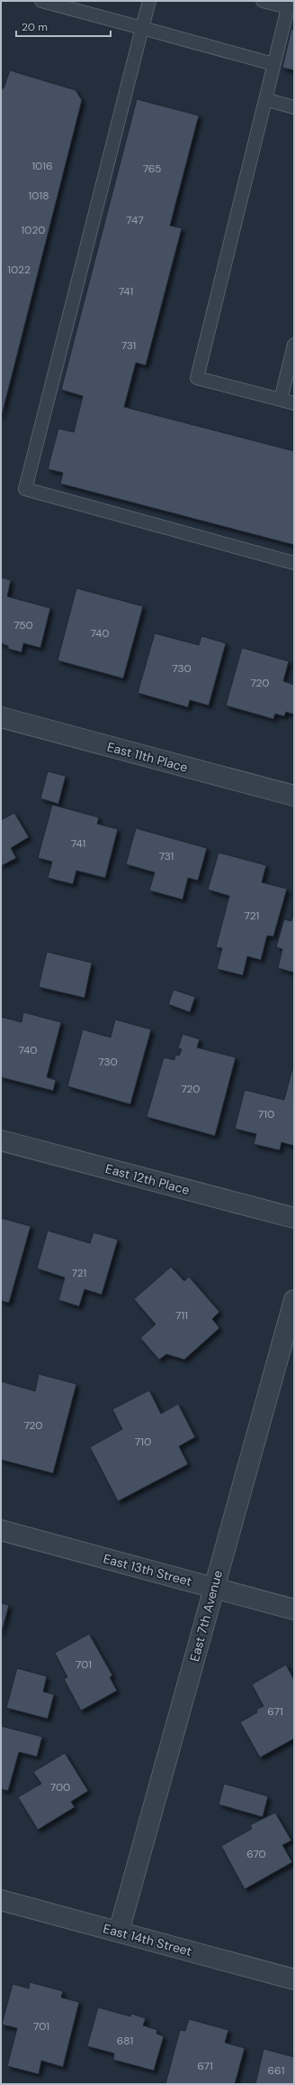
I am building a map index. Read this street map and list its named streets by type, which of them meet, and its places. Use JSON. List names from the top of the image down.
{
  "streets": {
    "street": [
      "East 11th Place",
      "East 12th Place",
      "East 13th Street",
      "East 7th Avenue",
      "East 14th Street"
    ]
  },
  "crossings": [
    ["East 13th Street", "East 7th Avenue"],
    ["East 7th Avenue", "East 14th Street"]
  ],
  "house_numbers": [
    "1016",
    "765",
    "1018",
    "747",
    "1020",
    "1022",
    "741",
    "731",
    "750",
    "740",
    "730",
    "720",
    "741",
    "731",
    "721",
    "740",
    "730",
    "720",
    "710",
    "721",
    "711",
    "720",
    "710",
    "701",
    "671",
    "700",
    "670",
    "701",
    "681",
    "671",
    "661"
  ],
  "scale_bar": "20 m"
}
